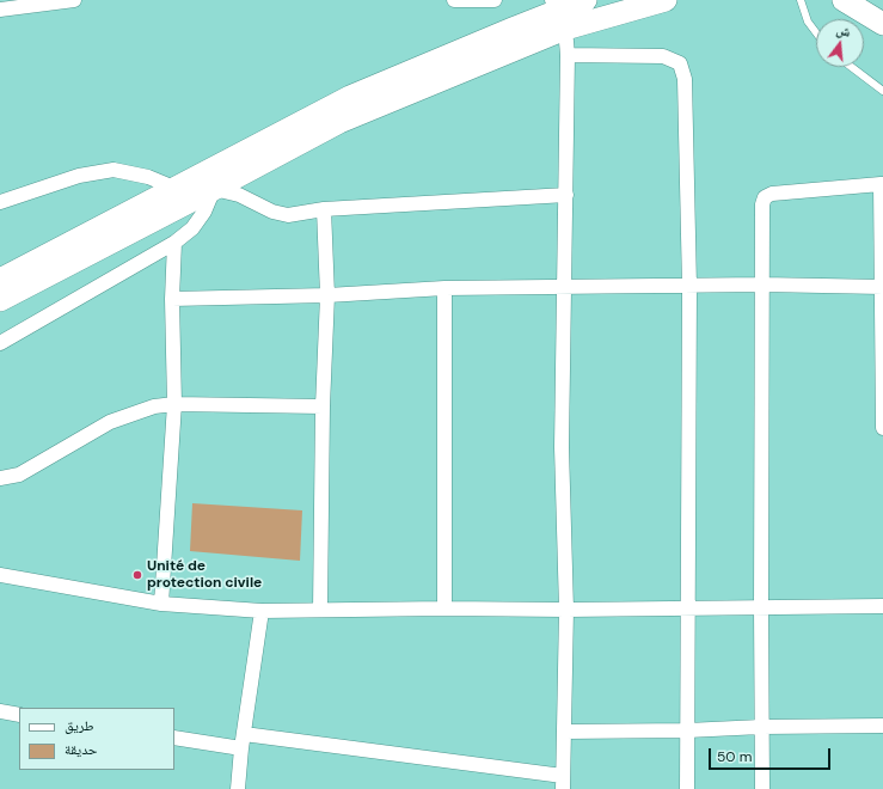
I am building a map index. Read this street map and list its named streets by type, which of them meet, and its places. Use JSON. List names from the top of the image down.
{
  "places": ["Unité de protection civile"],
  "legend": ["طريق", "حديقة"],
  "scale_bar": "50 m",
  "north": "top"
}
